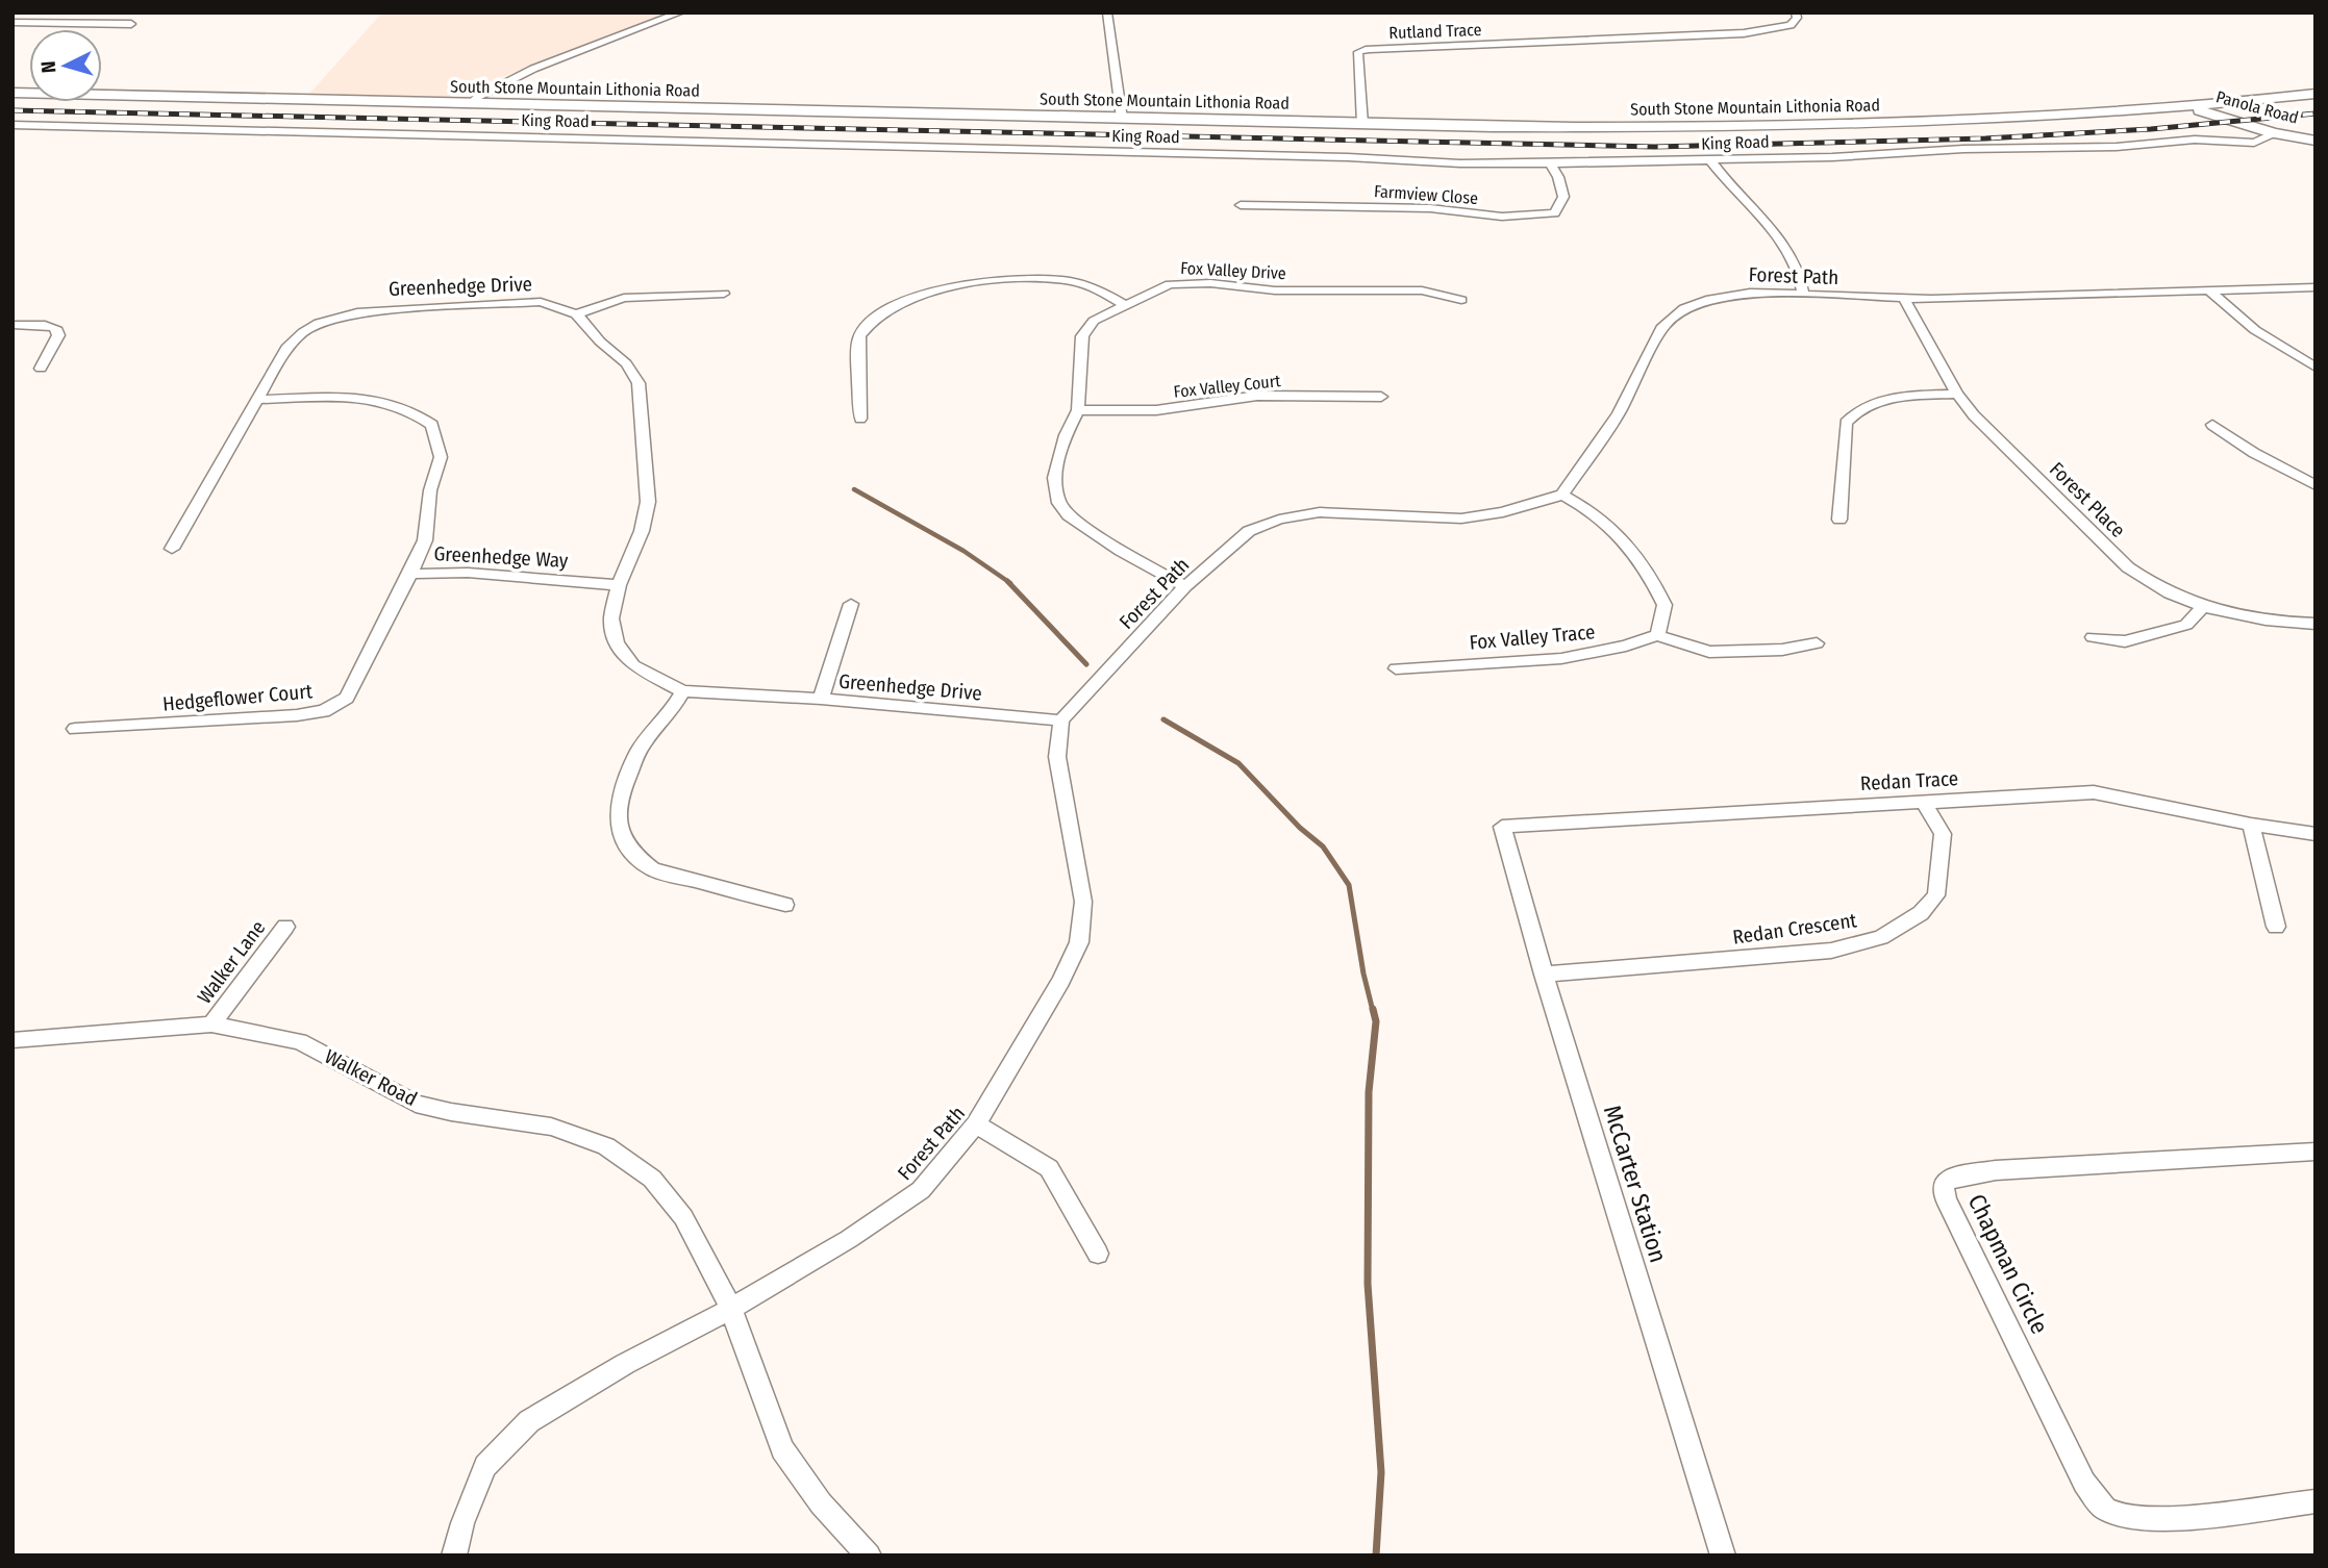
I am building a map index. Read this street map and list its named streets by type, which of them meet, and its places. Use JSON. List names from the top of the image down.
{
  "streets": {
    "main road": ["South Stone Mountain Lithonia Road", "Panola Road"],
    "street": [
      "Rutland Trace",
      "King Road",
      "Farmview Close",
      "Fox Valley Drive",
      "Forest Path",
      "Greenhedge Drive",
      "Fox Valley Court",
      "Forest Place",
      "Greenhedge Way",
      "Fox Valley Trace",
      "Hedgeflower Court",
      "Redan Trace",
      "Redan Crescent",
      "Walker Lane",
      "Walker Road",
      "McCarter Station",
      "Chapman Circle"
    ]
  },
  "crossings": [
    ["Rutland Trace", "South Stone Mountain Lithonia Road"],
    ["South Stone Mountain Lithonia Road", "Panola Road"],
    ["Panola Road", "King Road"],
    ["Fox Valley Drive", "Forest Path"],
    ["Fox Valley Drive", "Fox Valley Court"],
    ["Forest Path", "Greenhedge Drive"],
    ["Forest Path", "Forest Place"],
    ["Forest Path", "Walker Road"],
    ["Greenhedge Drive", "Greenhedge Way"],
    ["Greenhedge Way", "Hedgeflower Court"],
    ["Redan Trace", "Redan Crescent"],
    ["Redan Trace", "McCarter Station"],
    ["Redan Crescent", "McCarter Station"],
    ["Walker Lane", "Walker Road"]
  ],
  "north": "left"
}
